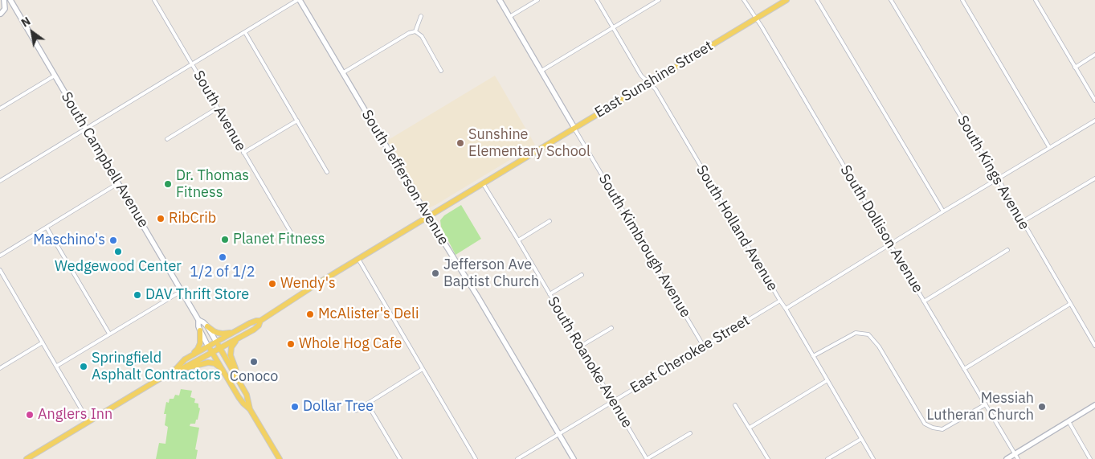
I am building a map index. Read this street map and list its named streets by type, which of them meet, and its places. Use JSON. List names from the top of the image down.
{
  "streets": {
    "main road": [
      "East Sunshine Street",
      "South Campbell Avenue",
      "South Jefferson Avenue",
      "South Kimbrough Avenue"
    ],
    "street": [
      "South Avenue",
      "South Kings Avenue",
      "South Holland Avenue",
      "South Dollison Avenue",
      "East Cherokee Street",
      "South Roanoke Avenue"
    ]
  },
  "crossings": [
    ["East Sunshine Street", "South Jefferson Avenue"],
    ["East Sunshine Street", "South Holland Avenue"],
    ["East Sunshine Street", "South Dollison Avenue"],
    ["East Sunshine Street", "South Kimbrough Avenue"],
    ["East Sunshine Street", "South Roanoke Avenue"],
    ["South Jefferson Avenue", "East Cherokee Street"],
    ["South Holland Avenue", "East Cherokee Street"],
    ["South Kimbrough Avenue", "East Cherokee Street"],
    ["East Cherokee Street", "South Roanoke Avenue"]
  ],
  "places": [
    "Sunshine Elementary School",
    "Dr. Thomas Fitness",
    "RibCrib",
    "Planet Fitness",
    "Maschino's",
    "Wedgewood Center",
    "1/2 of 1/2",
    "Jefferson Ave Baptist Church",
    "Wendy's",
    "DAV Thrift Store",
    "McAlister's Deli",
    "Whole Hog Cafe",
    "Conoco",
    "Springfield Asphalt Contractors",
    "Dollar Tree",
    "Messiah Lutheran Church",
    "Anglers Inn"
  ],
  "north": "top left"
}
